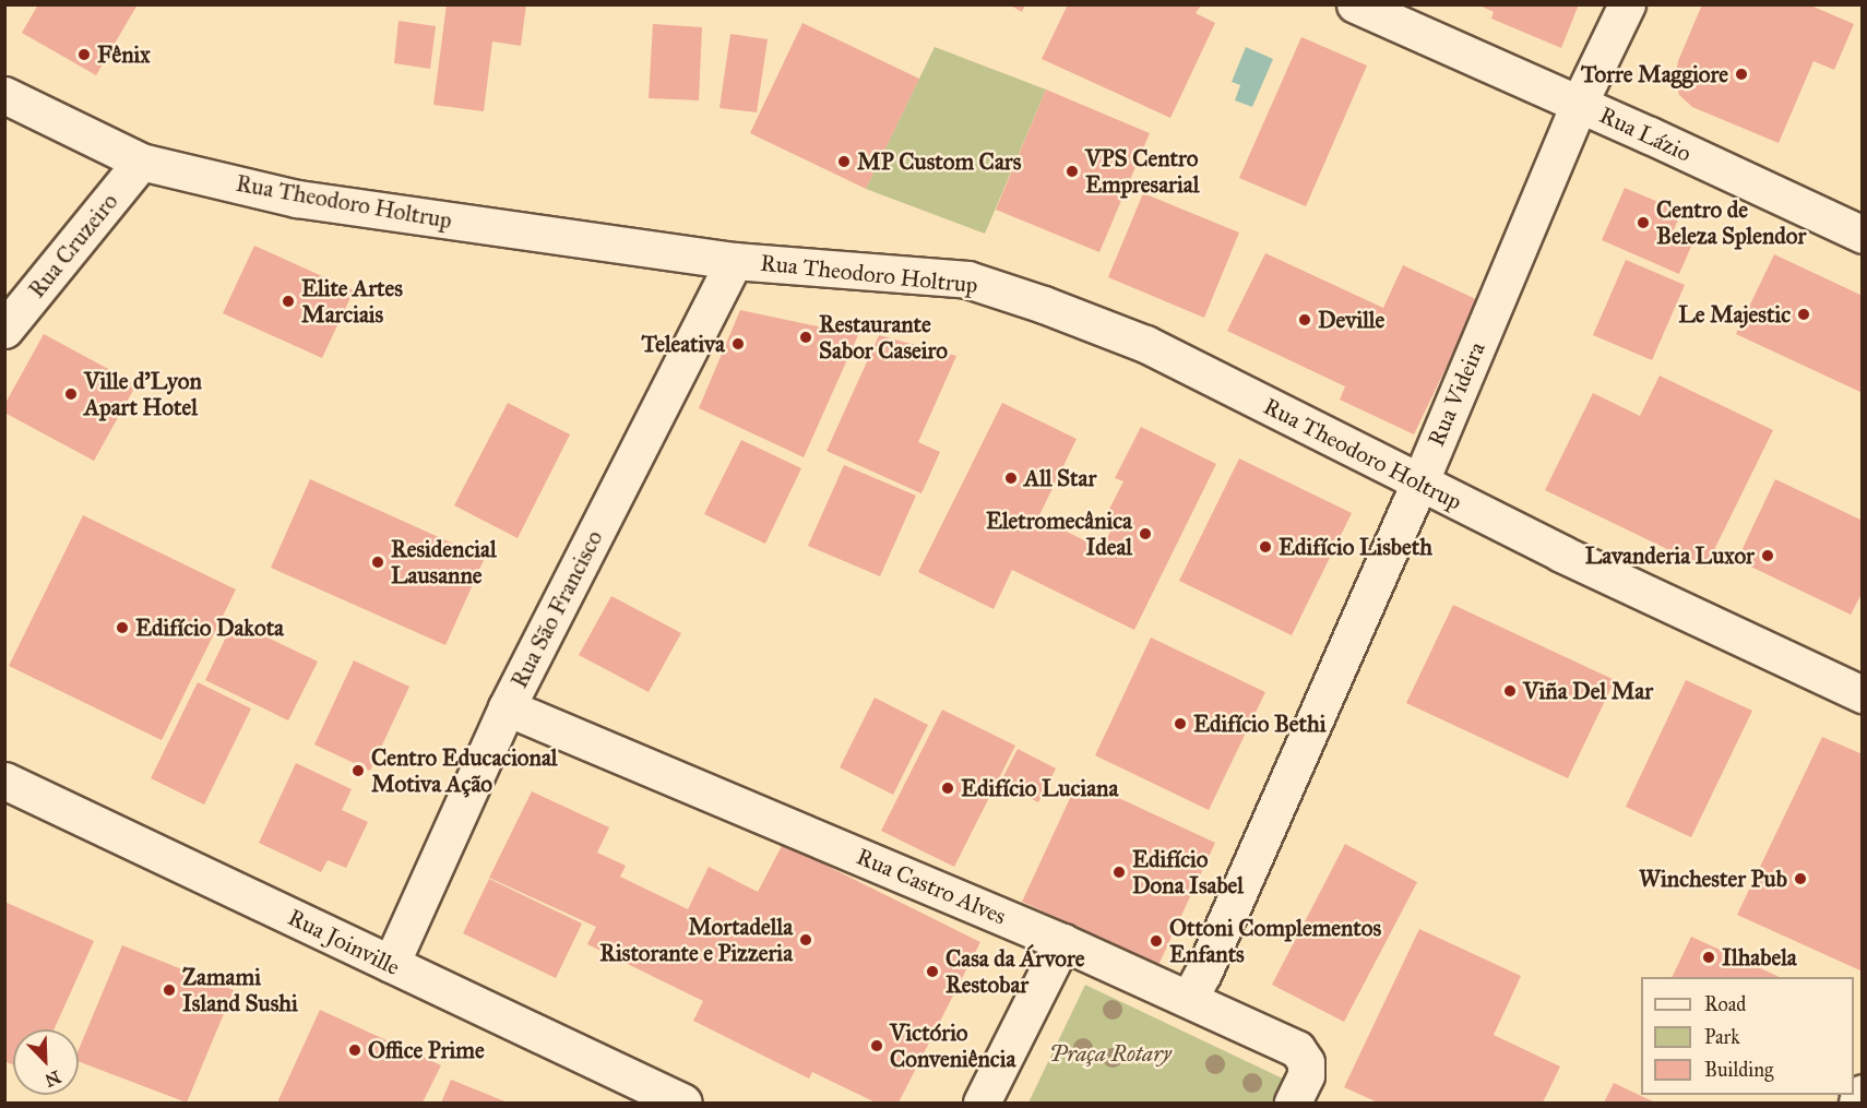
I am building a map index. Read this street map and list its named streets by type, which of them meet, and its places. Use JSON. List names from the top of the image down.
{
  "streets": {
    "street": [
      "Rua Lázio",
      "Rua Theodoro Holtrup",
      "Rua Cruzeiro",
      "Rua Videira",
      "Rua São Francisco",
      "Rua Castro Alves",
      "Rua Joinville"
    ]
  },
  "crossings": [
    ["Rua Lázio", "Rua Videira"],
    ["Rua Theodoro Holtrup", "Rua Cruzeiro"],
    ["Rua Theodoro Holtrup", "Rua Videira"],
    ["Rua Theodoro Holtrup", "Rua São Francisco"],
    ["Rua Videira", "Rua Castro Alves"],
    ["Rua São Francisco", "Rua Castro Alves"],
    ["Rua São Francisco", "Rua Joinville"]
  ],
  "parks": ["Praça Rotary"],
  "places": [
    "Fênix",
    "Torre Maggiore",
    "MP Custom Cars",
    "VPS Centro Empresarial",
    "Centro de Beleza Splendor",
    "Elite Artes Marciais",
    "Le Majestic",
    "Deville",
    "Restaurante Sabor Caseiro",
    "Teleativa",
    "Ville d'Lyon Apart Hotel",
    "All Star",
    "Eletromecânica Ideal",
    "Edifício Lisbeth",
    "Lavanderia Luxor",
    "Residencial Lausanne",
    "Edifício Dakota",
    "Viña Del Mar",
    "Edifício Bethi",
    "Centro Educacional Motiva Ação",
    "Edifício Luciana",
    "Edifício Dona Isabel",
    "Winchester Pub",
    "Mortadella Ristorante e Pizzeria",
    "Ottoni Complementos Enfants",
    "Ilhabela",
    "Casa da Árvore Restobar",
    "Zamami Island Sushi",
    "Victório Conveniência",
    "Office Prime"
  ],
  "legend": ["Road", "Park", "Building"],
  "north": "bottom right"
}
